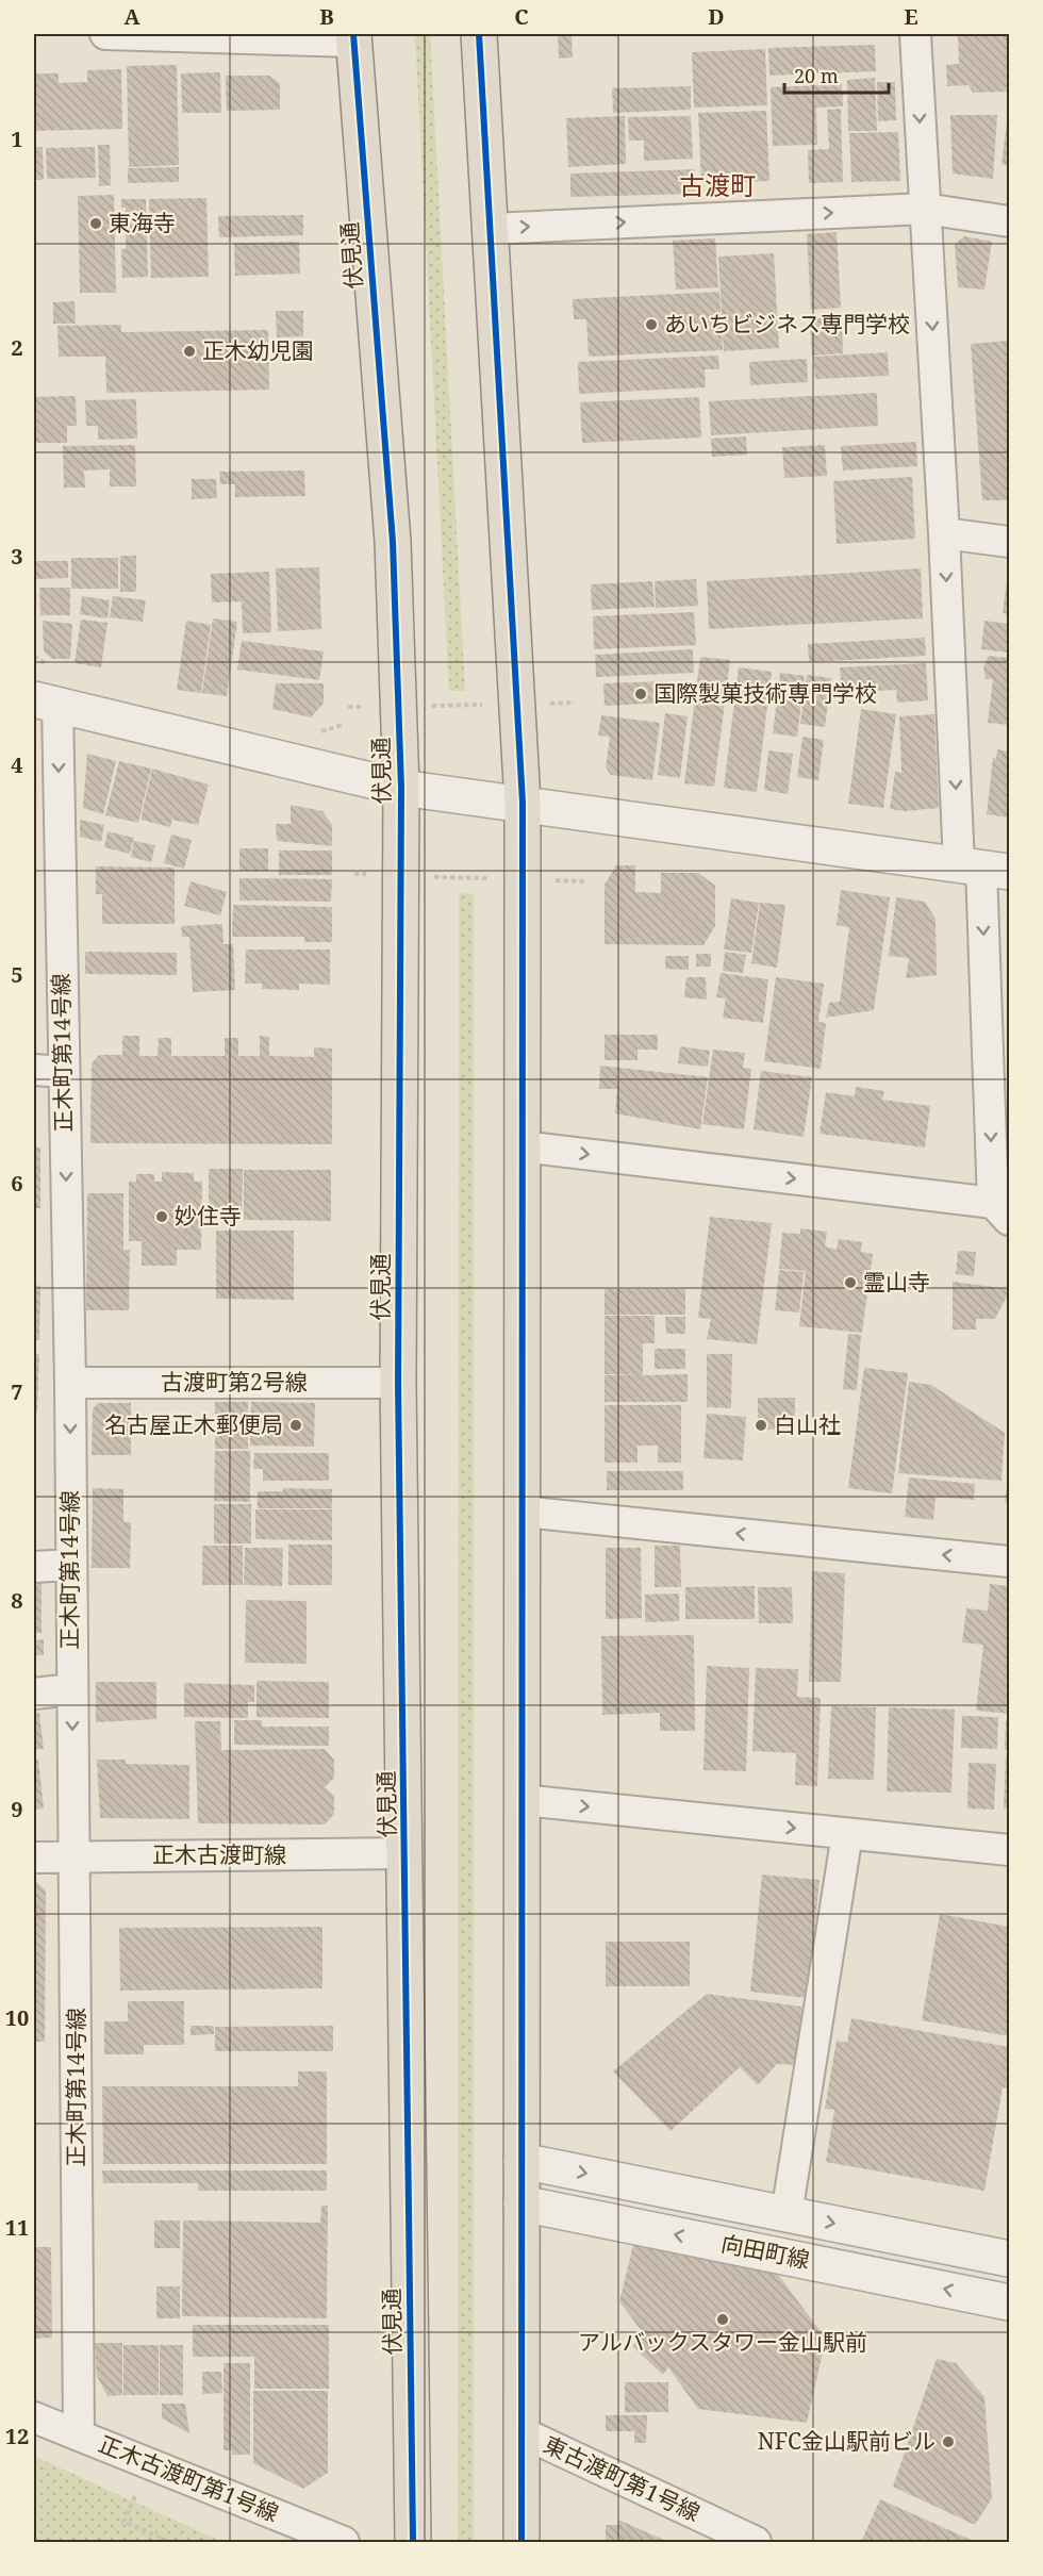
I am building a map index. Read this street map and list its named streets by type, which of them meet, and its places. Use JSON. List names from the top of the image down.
{
  "streets": {
    "highway": ["伏見通"],
    "street": [
      "正木町第14号線",
      "古渡町第2号線",
      "正木古渡町線",
      "向田町線",
      "正木古渡町第1号線",
      "東古渡町第1号線"
    ]
  },
  "crossings": [
    ["伏見通", "古渡町第2号線"],
    ["伏見通", "正木古渡町線"],
    ["正木町第14号線", "古渡町第2号線"],
    ["正木町第14号線", "正木古渡町線"],
    ["正木町第14号線", "正木古渡町第1号線"]
  ],
  "one_way": ["正木町第14号線"],
  "districts": ["古渡町"],
  "places": [
    "東海寺",
    "あいちビジネス専門学校",
    "正木幼児園",
    "国際製菓技術専門学校",
    "妙住寺",
    "霊山寺",
    "名古屋正木郵便局",
    "白山社",
    "アルバックスタワー金山駅前",
    "NFC金山駅前ビル"
  ],
  "scale_bar": "20 m",
  "grid": {
    "columns": [
      "A",
      "B",
      "C",
      "D",
      "E"
    ],
    "rows": [
      "1",
      "2",
      "3",
      "4",
      "5",
      "6",
      "7",
      "8",
      "9",
      "10",
      "11",
      "12"
    ]
  }
}
